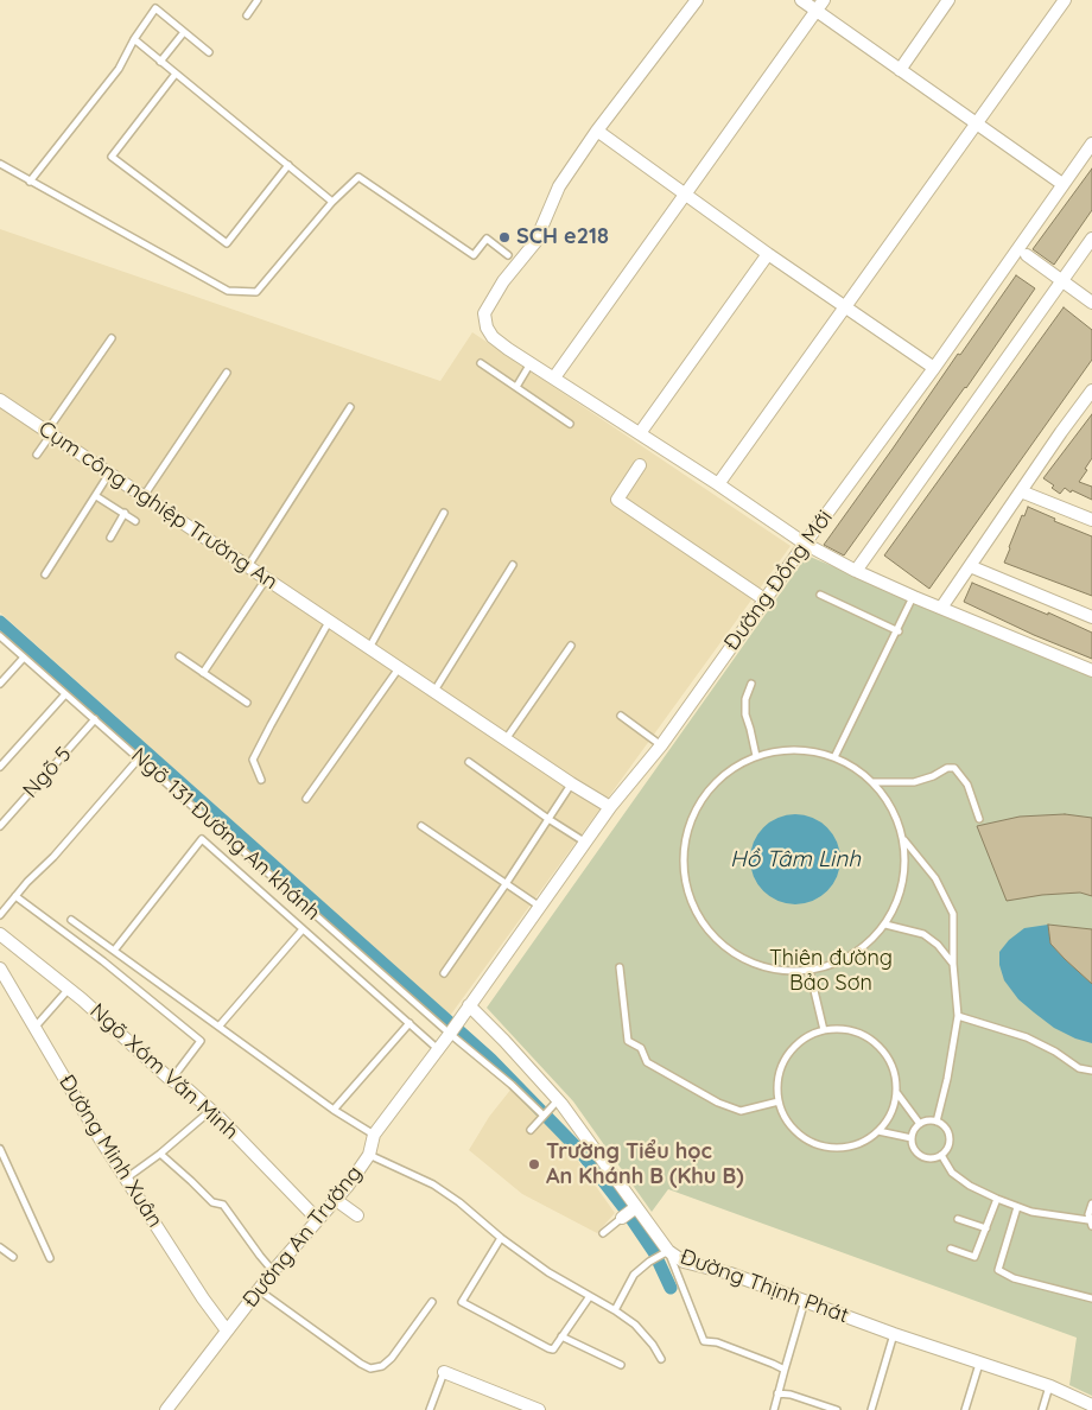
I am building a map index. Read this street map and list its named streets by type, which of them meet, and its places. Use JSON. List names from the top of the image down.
{
  "streets": {
    "street": [
      "Cụm công nghiệp Trường An",
      "Đường Đồng Mới",
      "Ngõ Xóm Văn Minh",
      "Đường Minh Xuân",
      "Đường An Trường",
      "Đường Thịnh Phát"
    ],
    "lane": ["Ngõ 5", "Ngõ 131 Đường An khánh"]
  },
  "crossings": [
    ["Đường Đồng Mới", "Ngõ 131 Đường An khánh"],
    ["Đường Đồng Mới", "Đường An Trường"],
    ["Đường Đồng Mới", "Đường Thịnh Phát"],
    ["Ngõ 5", "Ngõ 131 Đường An khánh"],
    ["Ngõ 131 Đường An khánh", "Đường An Trường"],
    ["Ngõ Xóm Văn Minh", "Đường An Trường"],
    ["Đường Minh Xuân", "Đường An Trường"]
  ],
  "water": ["Hồ Tâm Linh"],
  "parks": ["Thiên đường Bảo Sơn"],
  "places": ["SCH e218", "Trường Tiểu học An Khánh B (Khu B)"]
}
